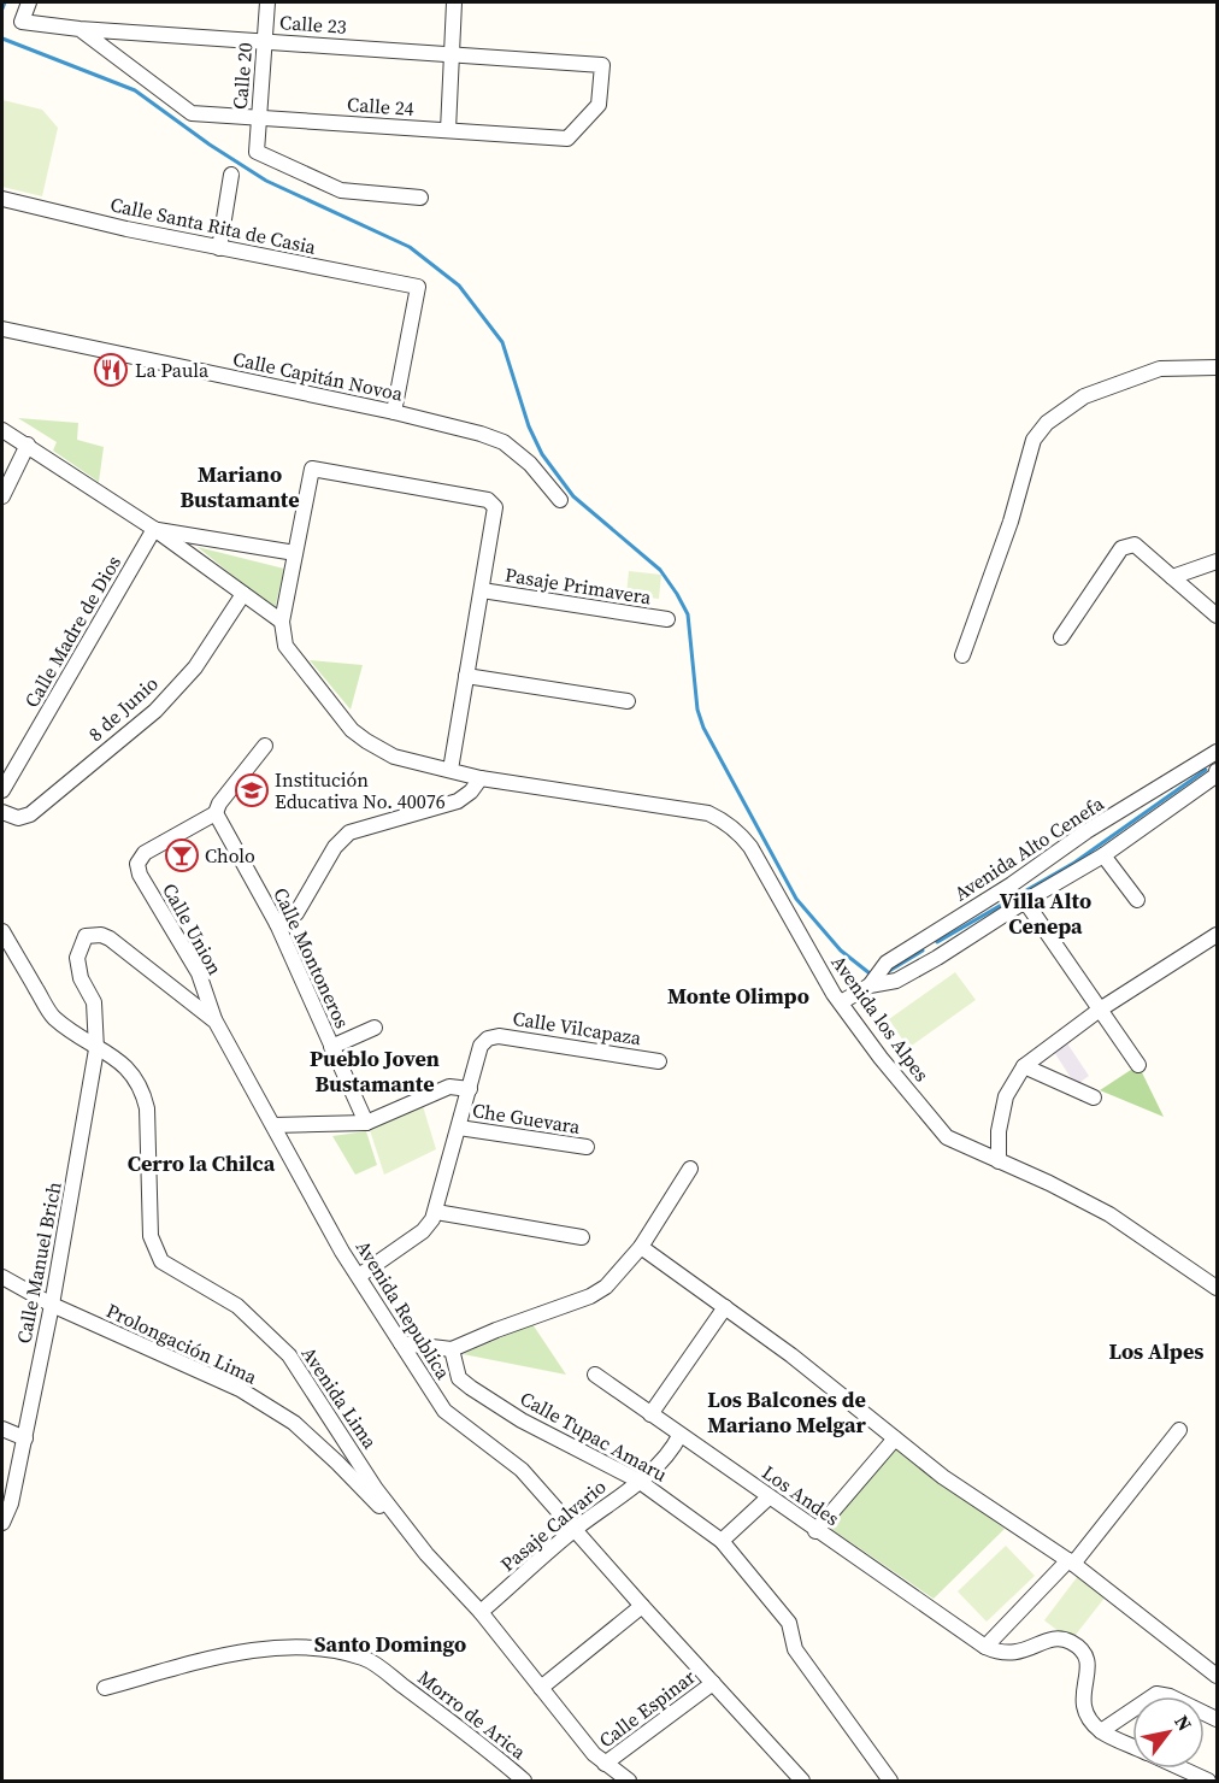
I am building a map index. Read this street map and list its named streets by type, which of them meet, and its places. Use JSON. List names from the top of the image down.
{
  "streets": {
    "street": [
      "Calle 23",
      "Calle 20",
      "Calle 24",
      "Calle Santa Rita de Casia",
      "Calle Capitán Novoa",
      "Pasaje Primavera",
      "Calle Madre de Dios",
      "8 de Junio",
      "Avenida Alto Cenefa",
      "Calle Union",
      "Calle Montoneros",
      "Avenida los Alpes",
      "Calle Vilcapaza",
      "Che Guevara",
      "Calle Manuel Brich",
      "Avenida Republica",
      "Prolongación Lima",
      "Avenida Lima",
      "Calle Tupac Amaru",
      "Los Andes",
      "Pasaje Calvario",
      "Calle Espinar",
      "Morro de Arica"
    ]
  },
  "crossings": [
    ["Calle 23", "Calle 20"],
    ["Calle 23", "Calle 24"],
    ["Calle 20", "Calle 24"],
    ["Calle Santa Rita de Casia", "Calle Capitán Novoa"],
    ["Avenida Alto Cenefa", "Avenida los Alpes"],
    ["Calle Union", "Calle Montoneros"],
    ["Calle Union", "Avenida Republica"],
    ["Calle Manuel Brich", "Avenida Republica"],
    ["Calle Manuel Brich", "Prolongación Lima"],
    ["Calle Manuel Brich", "Avenida Lima"],
    ["Avenida Republica", "Avenida Lima"],
    ["Avenida Republica", "Pasaje Calvario"],
    ["Avenida Republica", "Calle Espinar"],
    ["Prolongación Lima", "Avenida Lima"],
    ["Avenida Lima", "Pasaje Calvario"],
    ["Avenida Lima", "Calle Espinar"],
    ["Calle Tupac Amaru", "Pasaje Calvario"],
    ["Los Andes", "Pasaje Calvario"]
  ],
  "districts": [
    "Mariano Bustamante",
    "Villa Alto Cenepa",
    "Monte Olimpo",
    "Pueblo Joven Bustamante",
    "Cerro la Chilca",
    "Los Alpes",
    "Los Balcones de Mariano Melgar",
    "Santo Domingo"
  ],
  "places": {
    "restaurant": ["La Paula"],
    "school or university": ["Institución Educativa No. 40076"],
    "bar": ["Cholo"]
  },
  "north": "top right"
}
